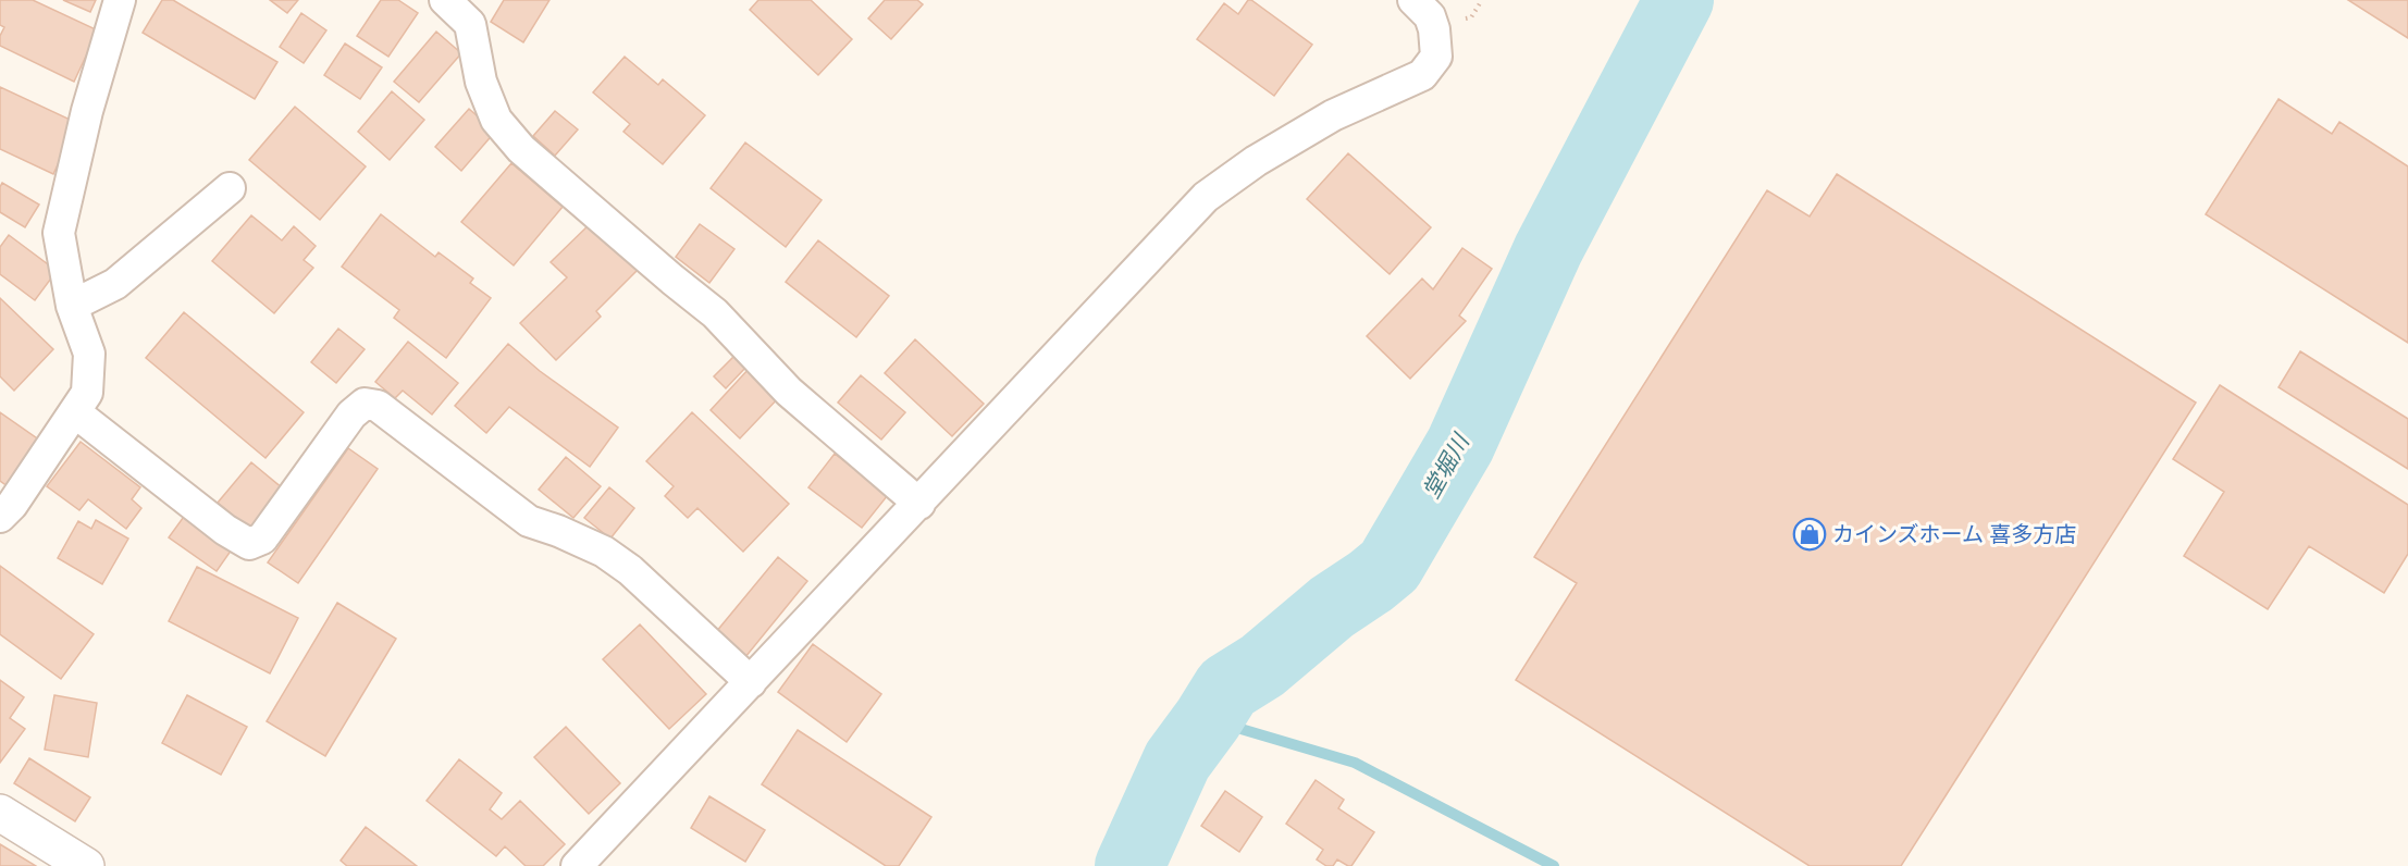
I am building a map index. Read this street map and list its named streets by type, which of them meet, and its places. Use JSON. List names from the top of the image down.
{
  "water": ["堂堀川"],
  "places": {
    "shop": ["カインズホーム 喜多方店"]
  }
}
